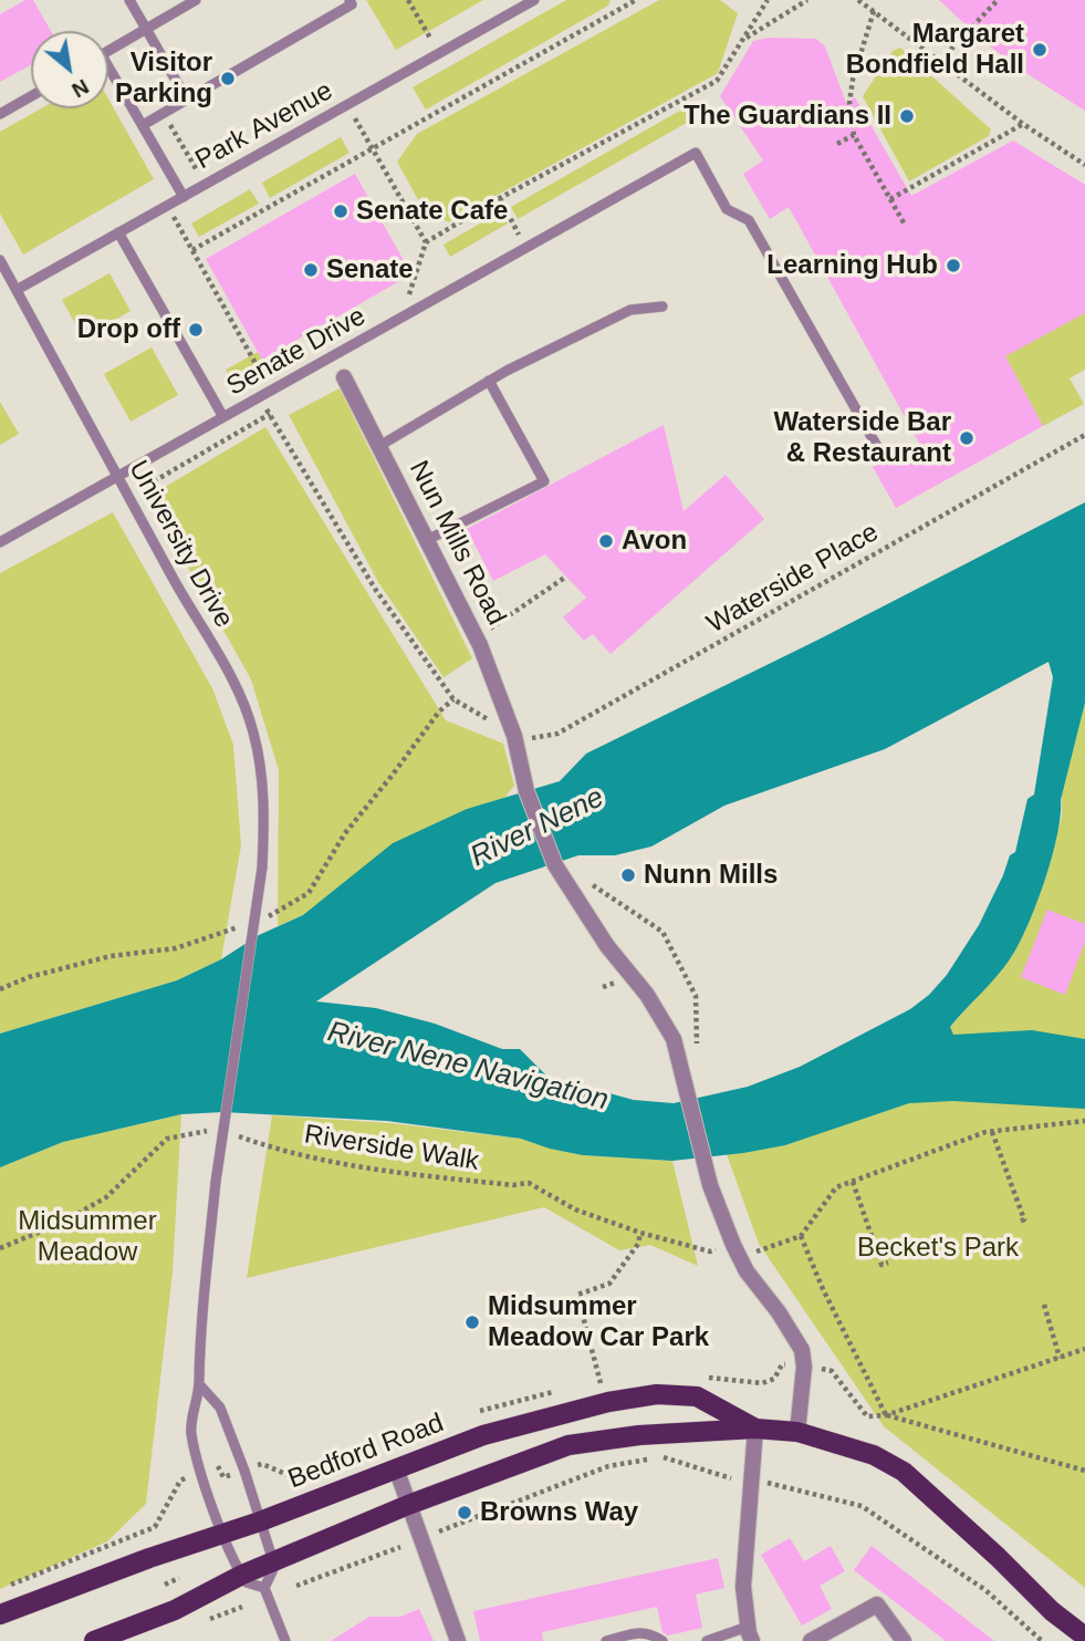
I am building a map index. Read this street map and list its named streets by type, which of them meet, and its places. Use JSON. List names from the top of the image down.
{
  "streets": {
    "main road": ["Bedford Road"],
    "street": ["Nun Mills Road"],
    "lane": ["Park Avenue", "Senate Drive", "University Drive"],
    "path": ["Waterside Place", "Riverside Walk"]
  },
  "crossings": [
    ["Park Avenue", "University Drive"],
    ["Senate Drive", "University Drive"],
    ["Nun Mills Road", "Waterside Place"],
    ["Nun Mills Road", "Bedford Road"]
  ],
  "water": ["River Nene", "River Nene Navigation"],
  "parks": ["Midsummer Meadow", "Becket's Park"],
  "places": [
    "Margaret Bondfield Hall",
    "Visitor Parking",
    "The Guardians II",
    "Senate Cafe",
    "Learning Hub",
    "Senate",
    "Drop off",
    "Waterside Bar & Restaurant",
    "Avon",
    "Nunn Mills",
    "Midsummer Meadow Car Park",
    "Browns Way"
  ],
  "north": "bottom right"
}
